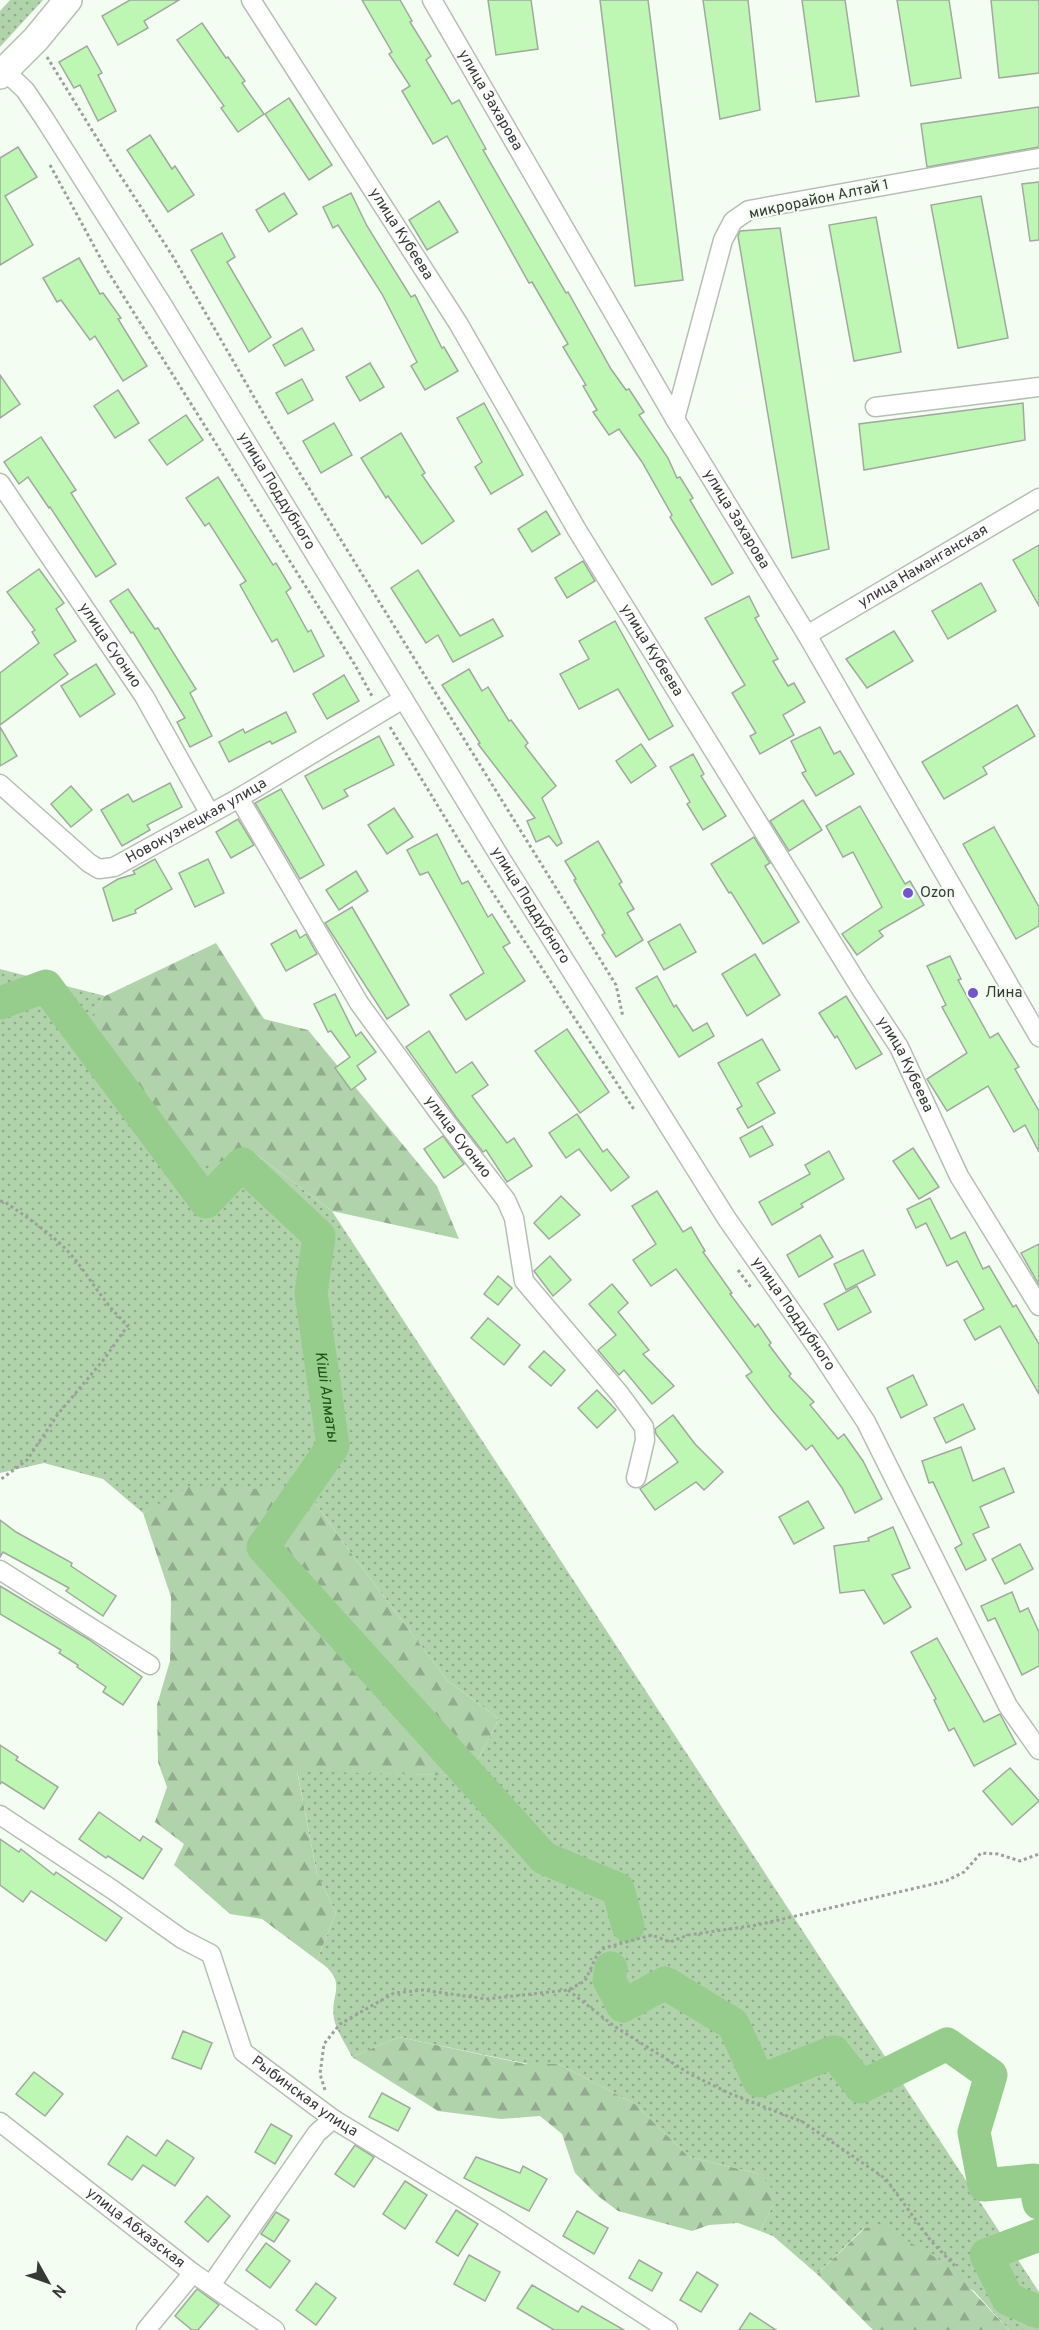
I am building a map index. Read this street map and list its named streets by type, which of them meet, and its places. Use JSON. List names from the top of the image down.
{
  "streets": {
    "street": [
      "улица Захарова",
      "микрорайон Алтай 1",
      "улица Кубеева",
      "улица Поддубного",
      "улица Наманганская",
      "улица Суонио",
      "Новокузнецкая улица",
      "Рыбинская улица",
      "улица Абхазская"
    ]
  },
  "crossings": [
    ["улица Захарова", "микрорайон Алтай 1"],
    ["улица Захарова", "улица Наманганская"],
    ["улица Поддубного", "Новокузнецкая улица"],
    ["улица Суонио", "Новокузнецкая улица"]
  ],
  "water": ["Кіші Алматы"],
  "places": ["Ozon", "Лина"],
  "north": "bottom right"
}
